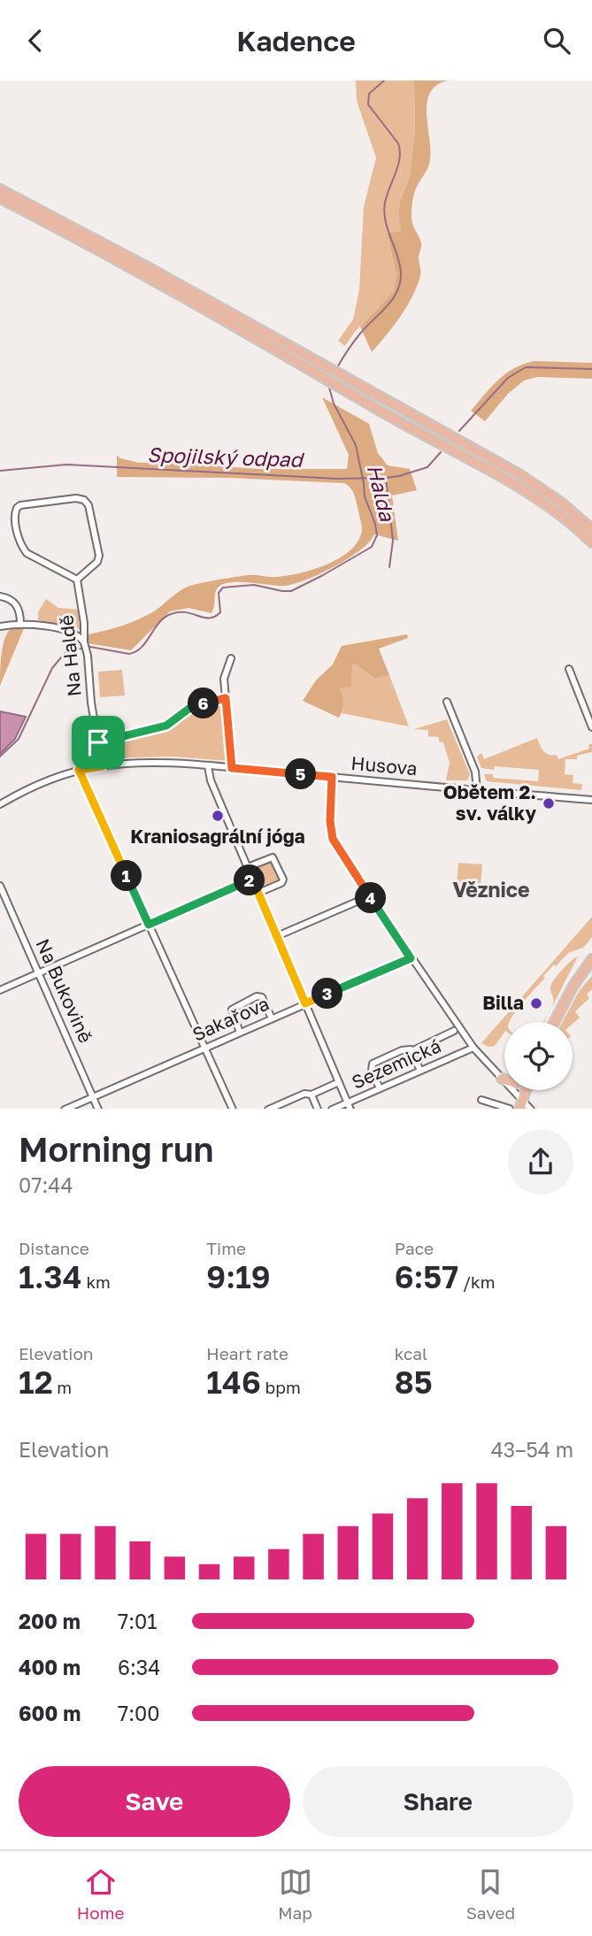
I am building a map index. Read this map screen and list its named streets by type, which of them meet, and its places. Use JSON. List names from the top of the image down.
{
  "streets": {
    "street": [
      "Na Haldě",
      "Husova",
      "Na Bukovině",
      "Sakařova",
      "Sezemická"
    ]
  },
  "crossings": [
    ["Na Haldě", "Husova"],
    ["Na Bukovině", "Sakařova"]
  ],
  "districts": ["Věznice"],
  "water": ["Spojilský odpad", "Halda"],
  "places": ["Obětem 2. sv. války", "Kraniosagrální jóga", "Billa"],
  "page": {
    "header": "Kadence",
    "pins": [
      "6",
      "5",
      "1",
      "2",
      "4",
      "3"
    ],
    "heading": ["Morning run", "07:44"],
    "stats": [
      ["Distance", "1.34 km"],
      ["Time", "9:19"],
      ["Pace", "6:57 /km"],
      ["Elevation", "12 m"],
      ["Heart rate", "146 bpm"],
      ["kcal", "85"]
    ],
    "chart": ["Elevation", "43–54 m"],
    "list": [
      {
        "name": "200 m",
        "note": "7:01"
      },
      {
        "name": "400 m",
        "note": "6:34"
      },
      {
        "name": "600 m",
        "note": "7:00"
      }
    ],
    "buttons": ["Save", "Share"],
    "tabs": ["Home", "Map", "Saved"]
  }
}
